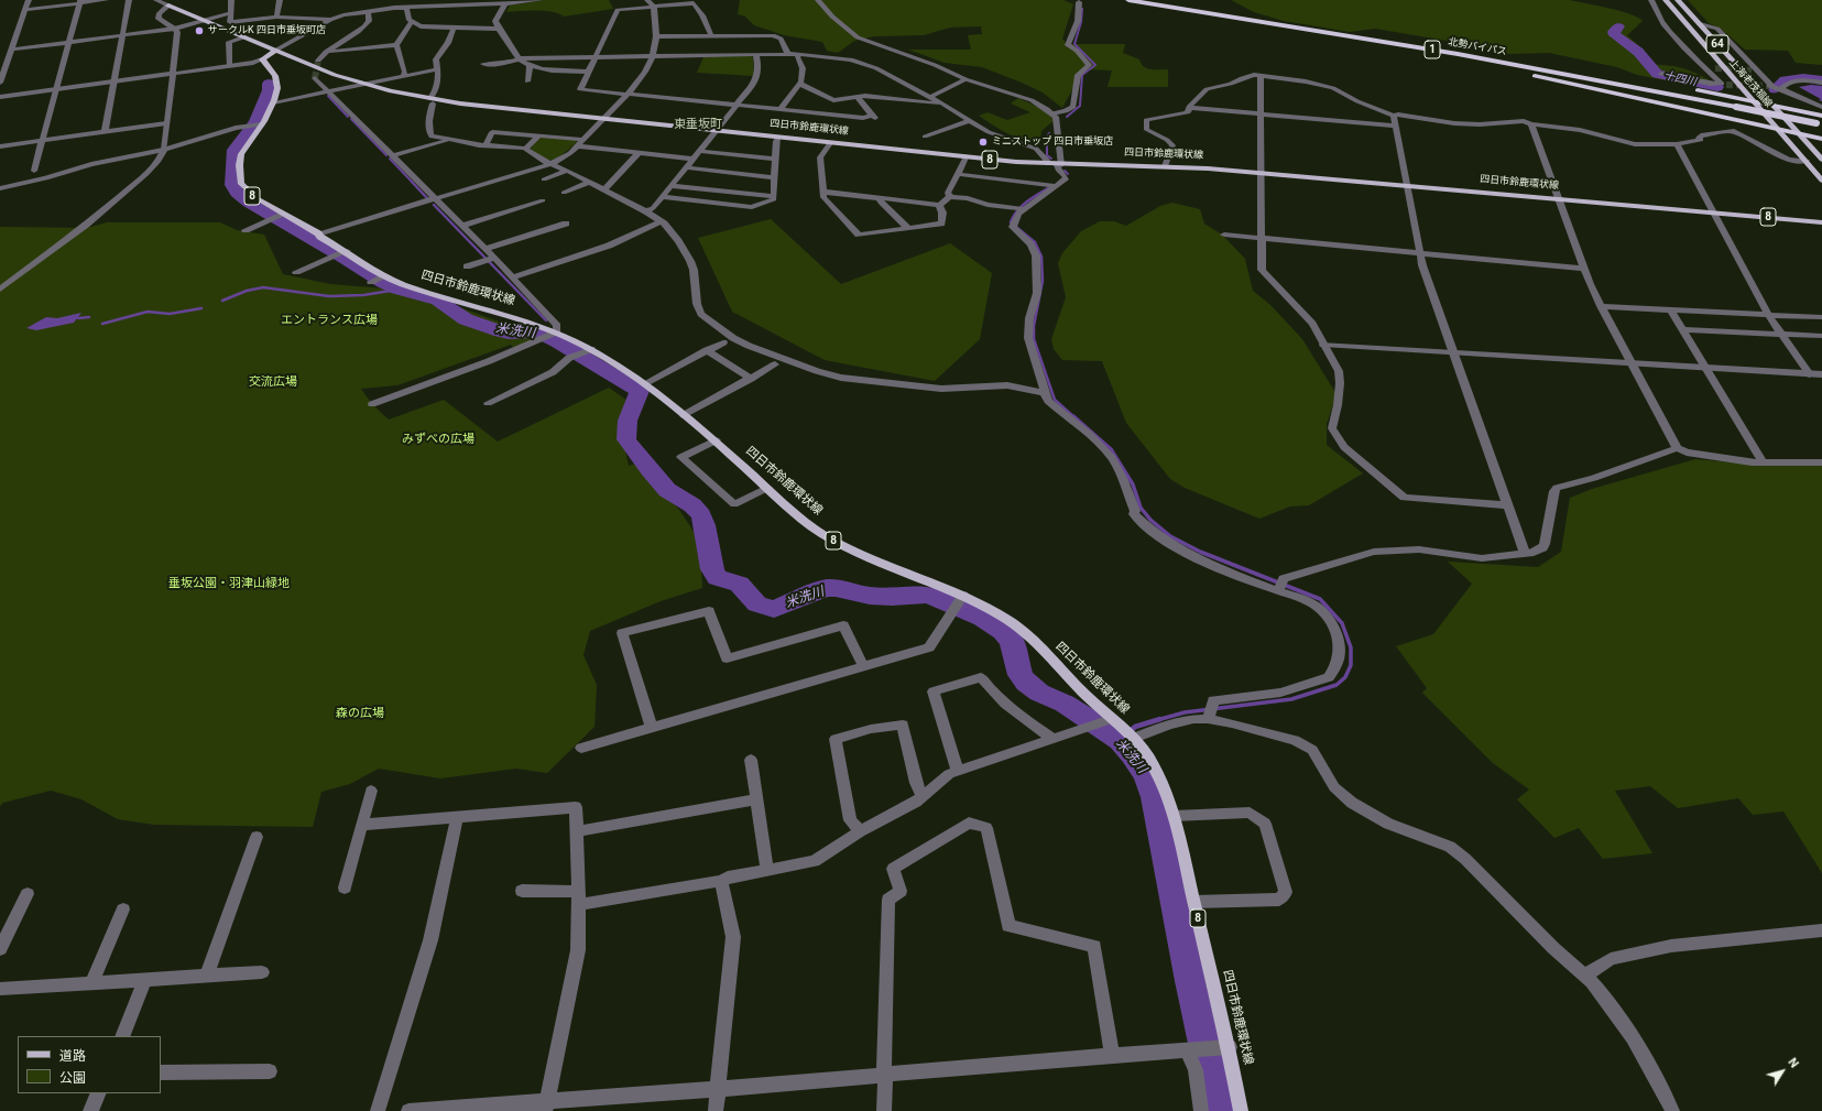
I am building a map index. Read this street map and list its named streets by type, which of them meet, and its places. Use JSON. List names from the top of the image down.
{
  "streets": {
    "highway": ["北勢バイパス", "1"],
    "main road": [
      "64",
      "上海老茂福線",
      "四日市鈴鹿環状線",
      "8"
    ]
  },
  "crossings": [
    ["北勢バイパス", "1"],
    ["1", "上海老茂福線"]
  ],
  "districts": ["東垂坂町"],
  "water": ["十四川", "米洗川"],
  "parks": [
    "エントランス広場",
    "交流広場",
    "みずべの広場",
    "垂坂公園・羽津山緑地",
    "森の広場"
  ],
  "places": ["サークルK 四日市垂坂町店", "ミニストップ 四日市垂坂店"],
  "legend": ["道路", "公園"],
  "north": "top right"
}
